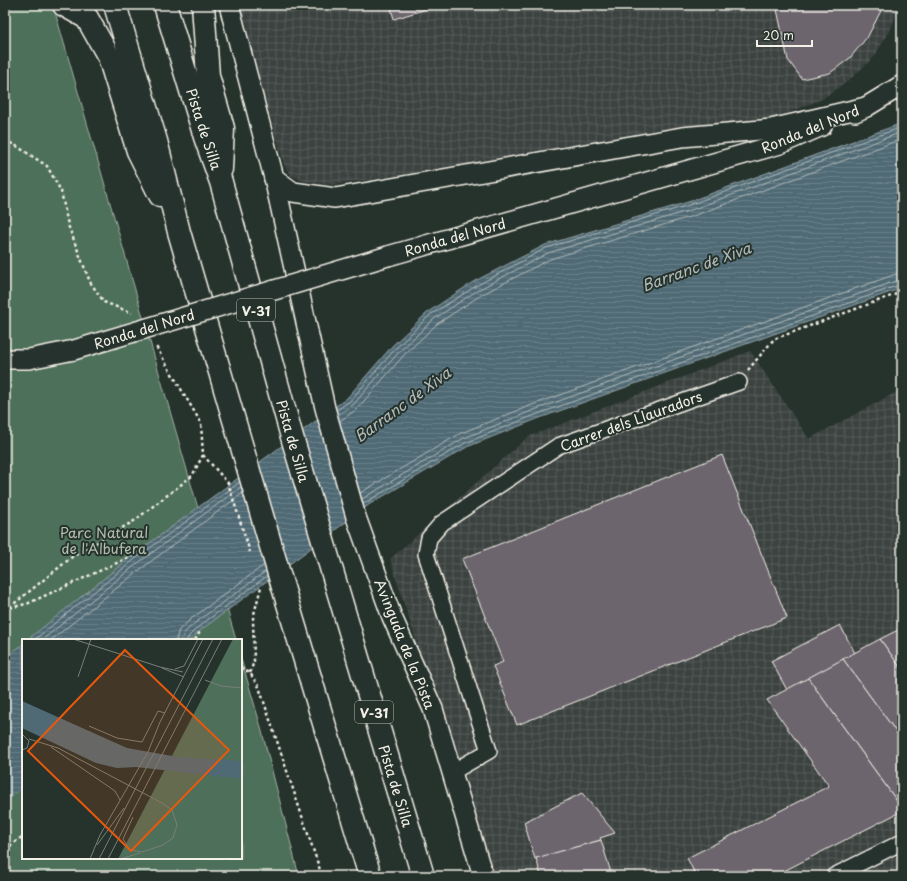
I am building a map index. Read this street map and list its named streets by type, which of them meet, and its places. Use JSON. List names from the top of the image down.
{
  "streets": {
    "highway": ["Pista de Silla", "V-31"],
    "street": ["Ronda del Nord", "Carrer dels Llauradors", "Avinguda de la Pista"]
  },
  "crossings": [
    ["Carrer dels Llauradors", "Avinguda de la Pista"]
  ],
  "water": ["Barranc de Xiva"],
  "parks": ["Parc Natural de l'Albufera"],
  "scale_bar": "20 m"
}
